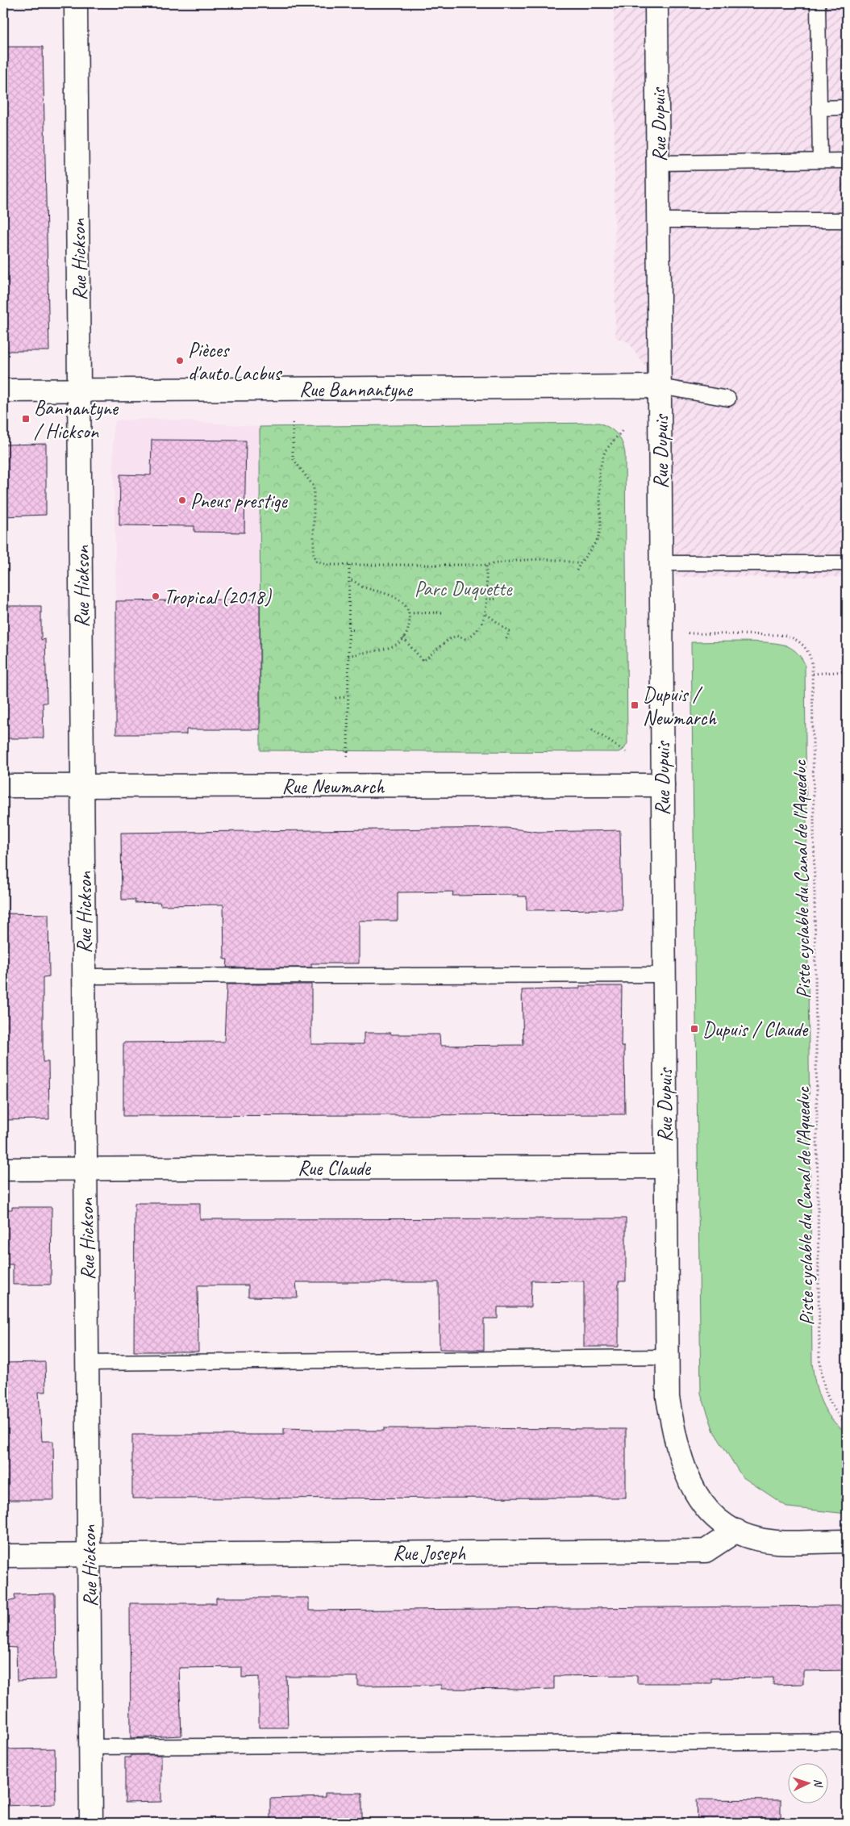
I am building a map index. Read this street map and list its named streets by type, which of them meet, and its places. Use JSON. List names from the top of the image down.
{
  "streets": {
    "street": [
      "Rue Dupuis",
      "Rue Hickson",
      "Rue Bannantyne",
      "Rue Newmarch",
      "Rue Claude",
      "Rue Joseph"
    ],
    "path": ["Piste cyclable du Canal de l'Aqueduc"]
  },
  "crossings": [
    ["Rue Dupuis", "Rue Bannantyne"],
    ["Rue Dupuis", "Rue Newmarch"],
    ["Rue Dupuis", "Piste cyclable du Canal de l'Aqueduc"],
    ["Rue Dupuis", "Rue Claude"],
    ["Rue Dupuis", "Rue Joseph"],
    ["Rue Hickson", "Rue Bannantyne"],
    ["Rue Hickson", "Rue Newmarch"],
    ["Rue Hickson", "Rue Claude"],
    ["Rue Hickson", "Rue Joseph"]
  ],
  "parks": ["Parc Duquette"],
  "places": {
    "other": ["Pièces d'auto Lacbus", "Pneus prestige", "Tropical (2018)"],
    "transit": ["Bannantyne / Hickson", "Dupuis / Newmarch", "Dupuis / Claude"]
  },
  "north": "right"
}
